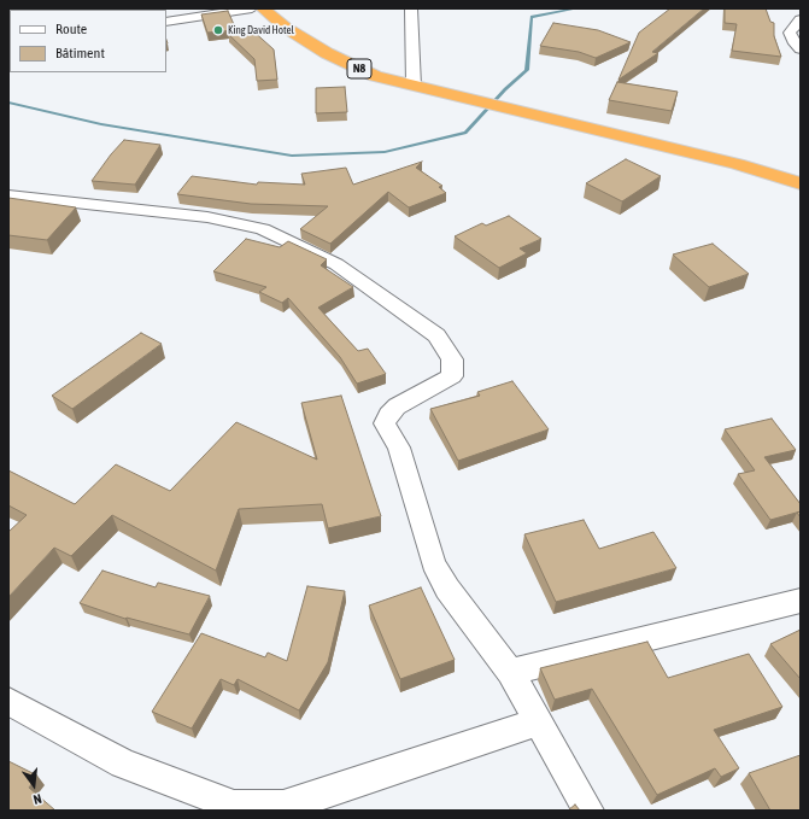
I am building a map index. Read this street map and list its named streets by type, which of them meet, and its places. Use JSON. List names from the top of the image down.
{
  "streets": {
    "highway": ["N8"]
  },
  "places": ["King David Hotel"],
  "legend": ["Route", "Bâtiment"],
  "north": "bottom"
}
